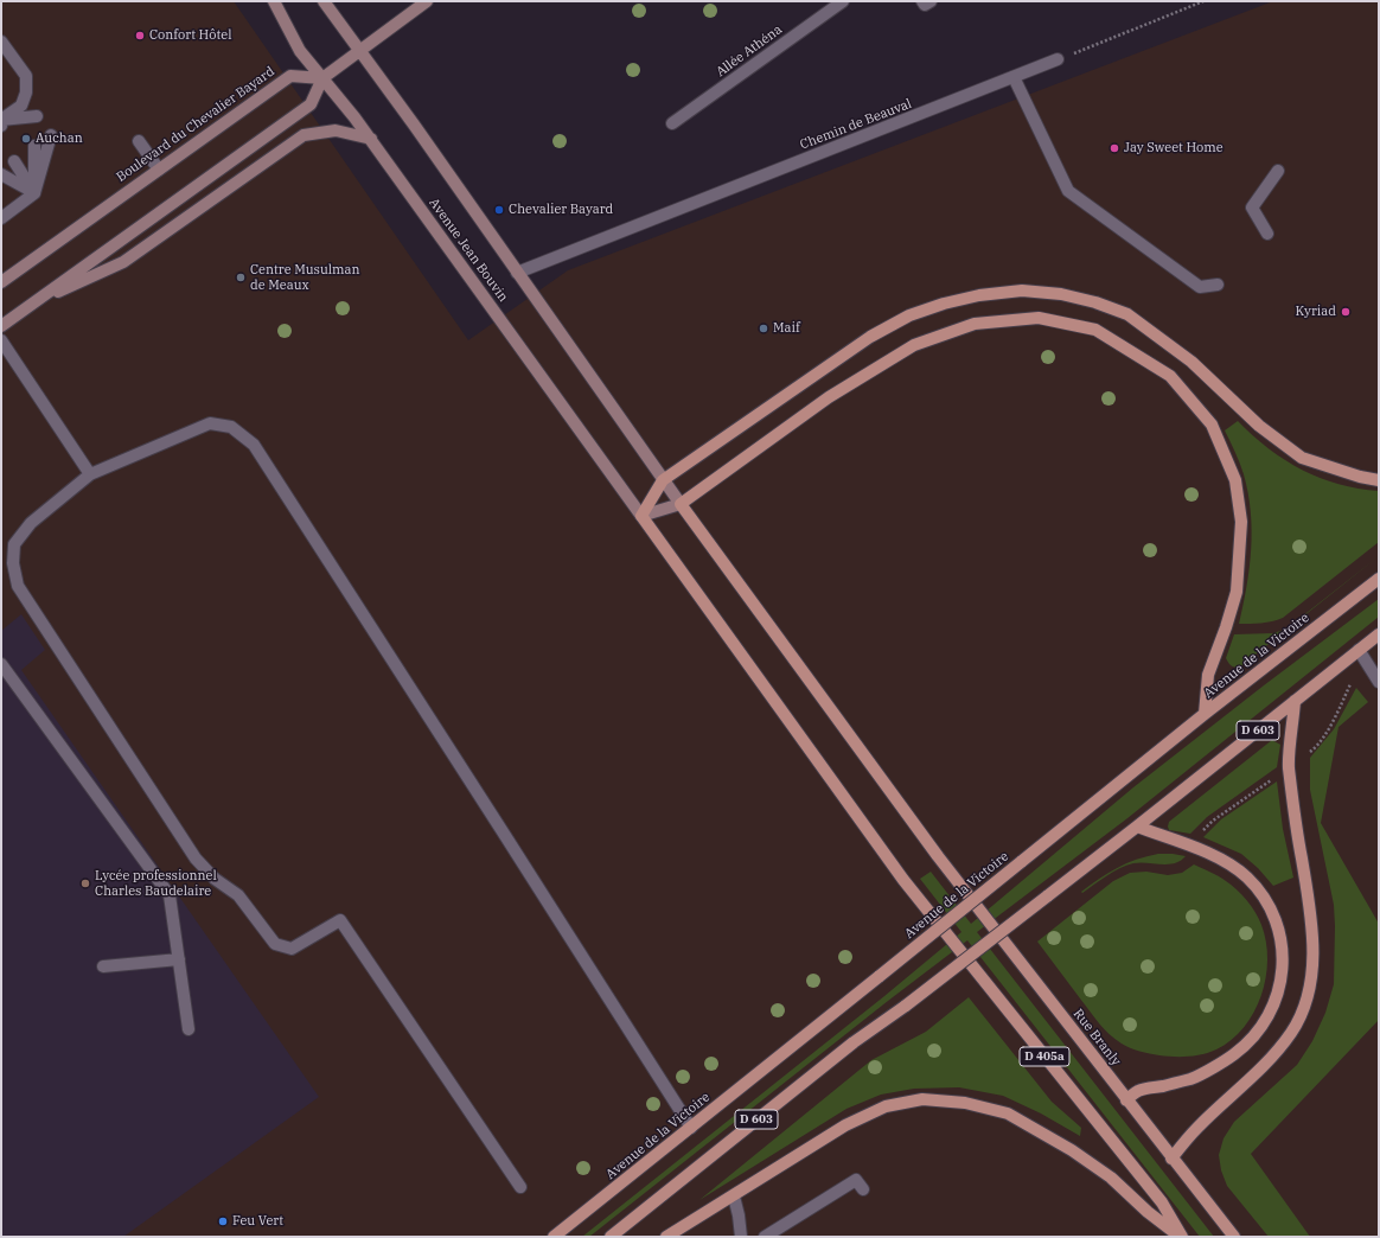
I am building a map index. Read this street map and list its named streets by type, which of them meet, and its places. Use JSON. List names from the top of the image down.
{
  "streets": {
    "main road": [
      "Avenue de la Victoire",
      "D 603",
      "Rue Branly",
      "D 405a"
    ],
    "street": [
      "Allée Athéna",
      "Boulevard du Chevalier Bayard",
      "Chemin de Beauval",
      "Avenue Jean Bouvin"
    ]
  },
  "crossings": [
    ["Boulevard du Chevalier Bayard", "Avenue Jean Bouvin"],
    ["Chemin de Beauval", "Avenue Jean Bouvin"],
    ["Avenue Jean Bouvin", "Rue Branly"],
    ["Avenue Jean Bouvin", "D 405a"]
  ],
  "places": [
    "Confort Hôtel",
    "Auchan",
    "Jay Sweet Home",
    "Chevalier Bayard",
    "Centre Musulman de Meaux",
    "Kyriad",
    "Maif",
    "Lycée professionnel Charles Baudelaire",
    "Feu Vert"
  ]
}
